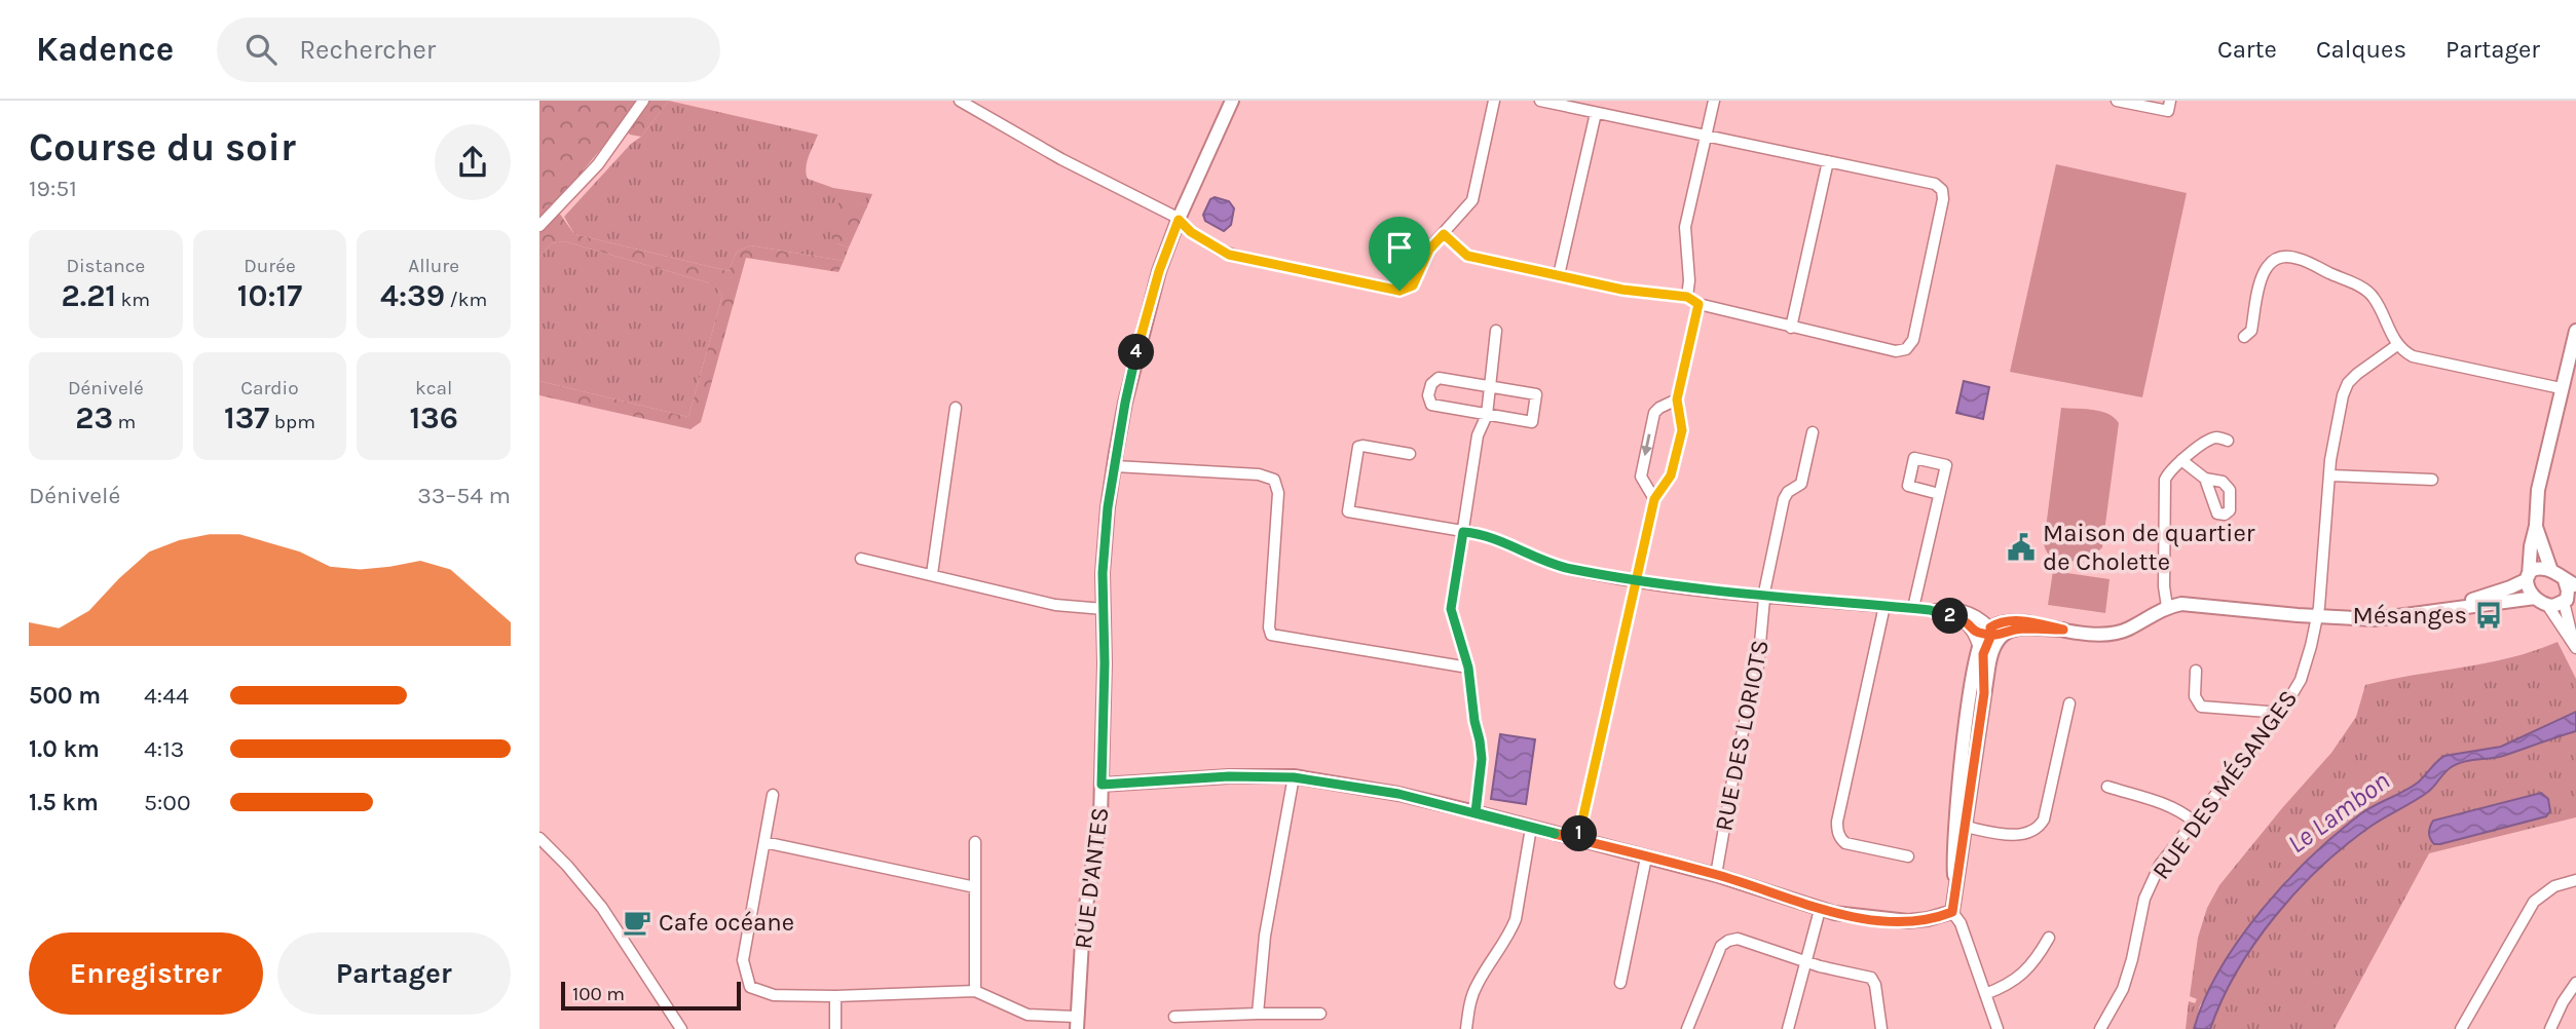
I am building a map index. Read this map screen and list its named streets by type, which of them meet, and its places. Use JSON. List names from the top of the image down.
{
  "streets": {
    "street": ["RUE DES LORIOTS", "RUE DES MÉSANGES", "RUE D'ANTES"]
  },
  "water": ["Le Lambon"],
  "places": {
    "public building": ["Maison de quartier de Cholette"],
    "bus stop": ["Mésanges"],
    "cafe": ["Cafe océane"]
  },
  "scale_bar": "100 m",
  "page": {
    "header": "Kadence",
    "search": "Rechercher",
    "nav": ["Carte", "Calques", "Partager"],
    "heading": ["Course du soir", "19:51"],
    "stats": [
      ["Distance", "2.21 km"],
      ["Durée", "10:17"],
      ["Allure", "4:39 /km"],
      ["Dénivelé", "23 m"],
      ["Cardio", "137 bpm"],
      ["kcal", "136"]
    ],
    "pins": ["4", "2", "1"],
    "chart": ["Dénivelé", "33–54 m"],
    "list": [
      {
        "name": "500 m",
        "note": "4:44"
      },
      {
        "name": "1.0 km",
        "note": "4:13"
      },
      {
        "name": "1.5 km",
        "note": "5:00"
      }
    ],
    "buttons": ["Enregistrer", "Partager"],
    "scale": "100 m"
  }
}
